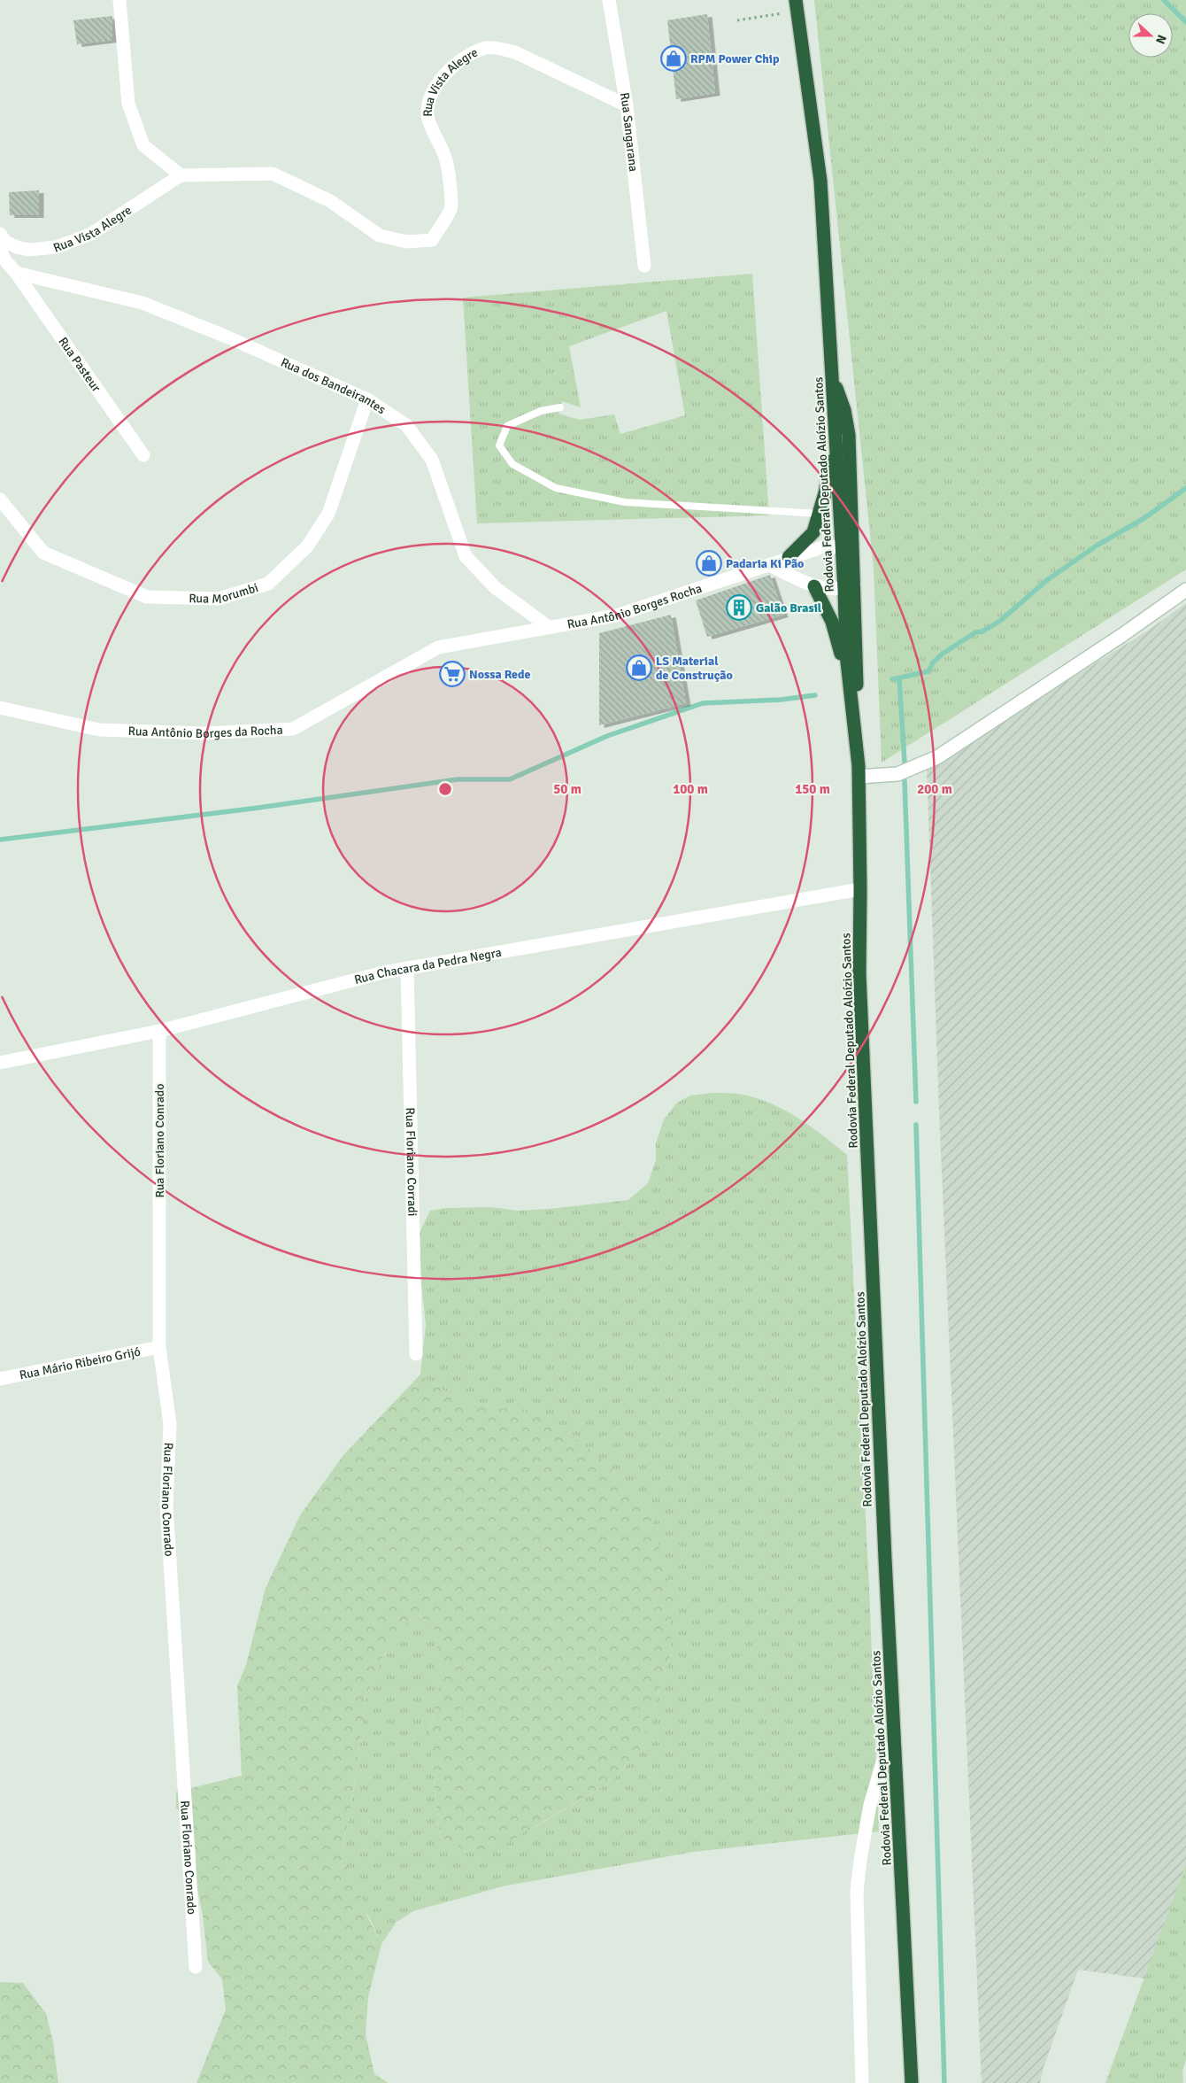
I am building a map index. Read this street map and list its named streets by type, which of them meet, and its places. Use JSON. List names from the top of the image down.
{
  "streets": {
    "highway": ["Rodovia Federal Deputado Aloízio Santos"],
    "street": [
      "Rua Vista Alegre",
      "Rua Sangarana",
      "Rua Pasteur",
      "Rua dos Bandeirantes",
      "Rua Morumbi",
      "Rua Antônio Borges Rocha",
      "Rua Antônio Borges da Rocha",
      "Rua Chacara da Pedra Negra",
      "Rua Floriano Conrado",
      "Rua Floriano Corradi",
      "Rua Mário Ribeiro Grijó"
    ]
  },
  "crossings": [
    ["Rua Vista Alegre", "Rua Sangarana"],
    ["Rua Pasteur", "Rua dos Bandeirantes"],
    ["Rua dos Bandeirantes", "Rua Morumbi"],
    ["Rua dos Bandeirantes", "Rua Antônio Borges Rocha"],
    ["Rua dos Bandeirantes", "Rua Antônio Borges da Rocha"],
    ["Rodovia Federal Deputado Aloízio Santos", "Rua Antônio Borges Rocha"],
    ["Rodovia Federal Deputado Aloízio Santos", "Rua Chacara da Pedra Negra"],
    ["Rua Antônio Borges Rocha", "Rua Antônio Borges da Rocha"],
    ["Rua Chacara da Pedra Negra", "Rua Floriano Conrado"],
    ["Rua Chacara da Pedra Negra", "Rua Floriano Corradi"],
    ["Rua Floriano Conrado", "Rua Mário Ribeiro Grijó"]
  ],
  "places": {
    "shop": ["RPM Power Chip", "Padaria Ki Pão", "LS Material de Construção"],
    "building": ["Galão Brasil"],
    "supermarket": ["Nossa Rede"]
  },
  "north": "right",
  "rings": [
    "50 m",
    "100 m",
    "150 m",
    "200 m"
  ]
}
